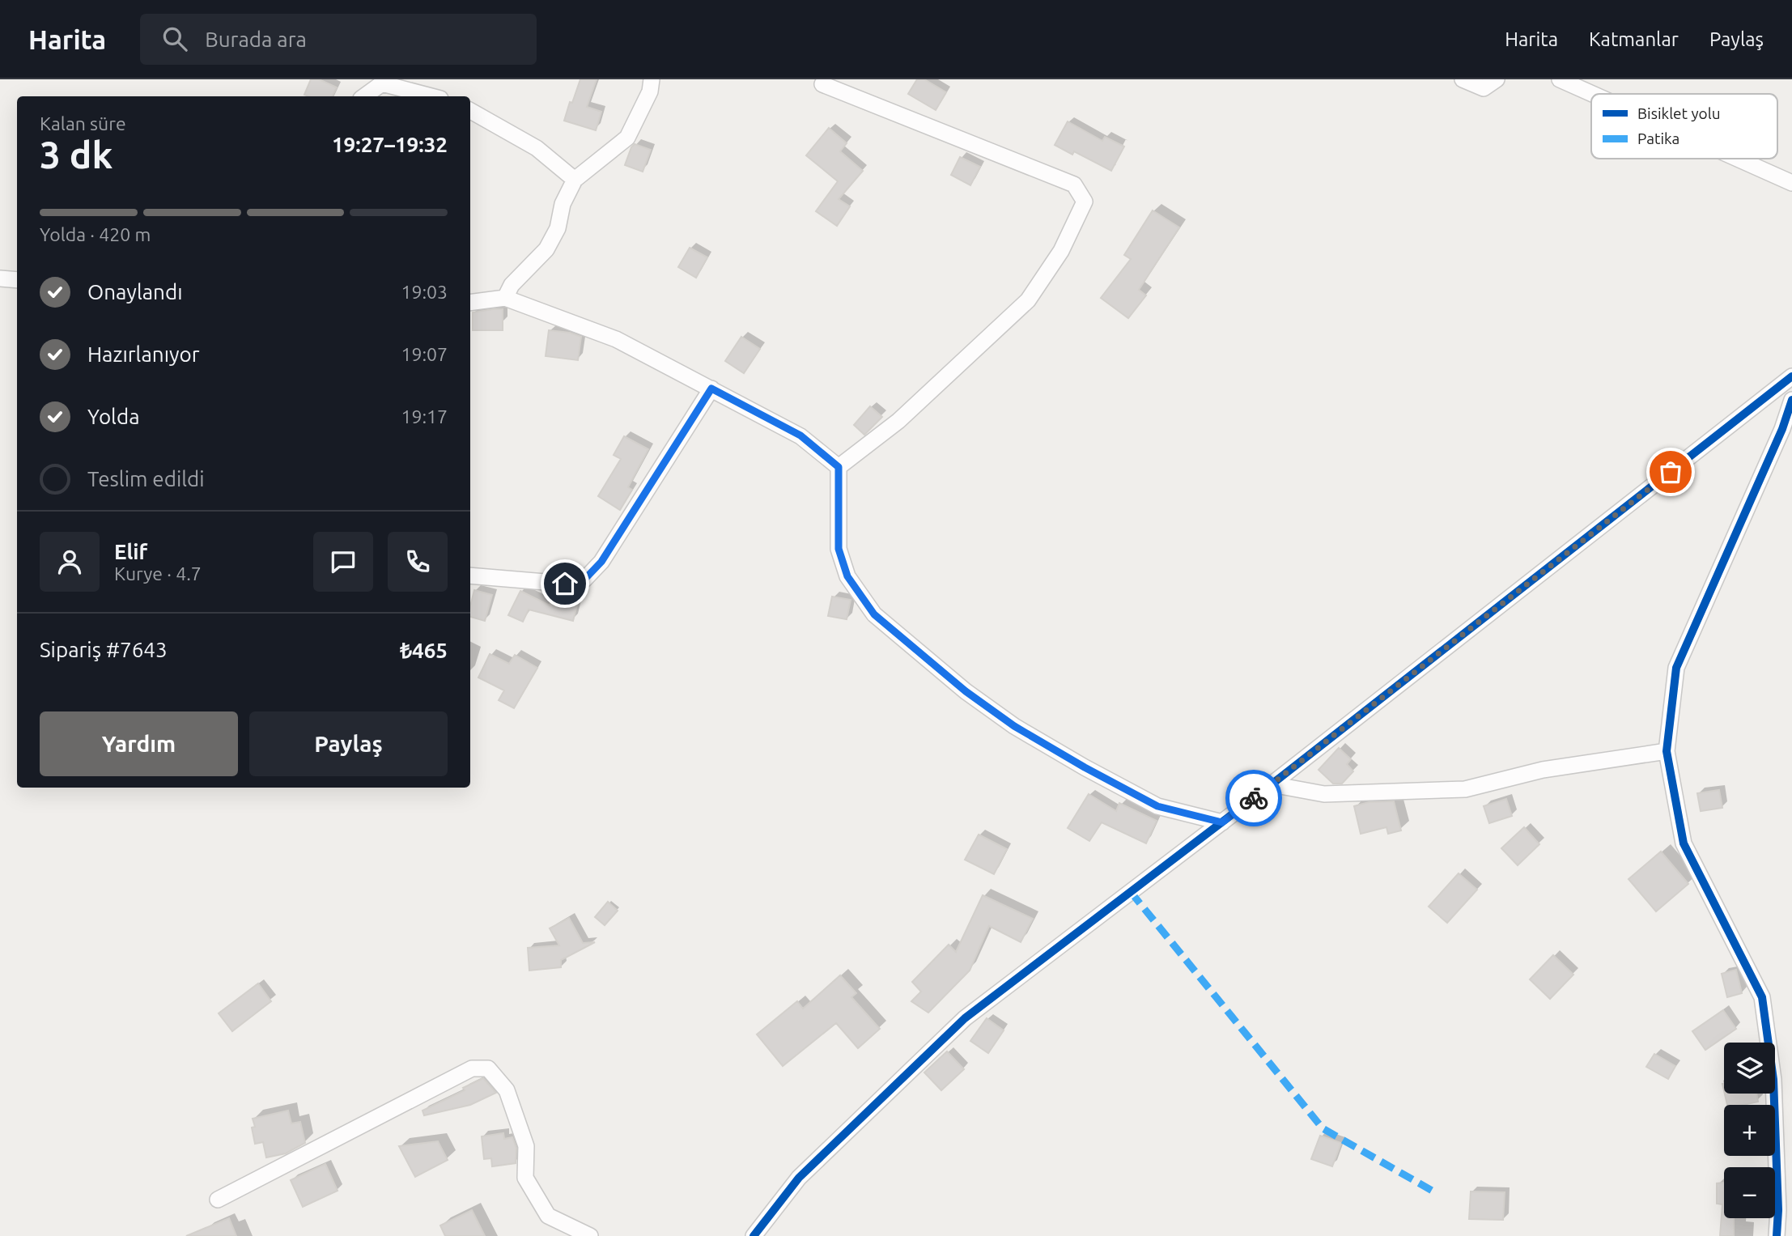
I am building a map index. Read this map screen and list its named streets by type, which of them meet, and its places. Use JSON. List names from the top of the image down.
{
  "legend": ["Bisiklet yolu", "Patika"],
  "page": {
    "header": "Harita",
    "search": "Burada ara",
    "nav": ["Harita", "Katmanlar", "Paylaş"],
    "heading": ["3 dk", "Kalan süre", "19:27–19:32"],
    "panel": [
      "Elif",
      "Kurye · 4.7",
      "Sipariş #7643",
      "₺465"
    ],
    "bar": "Yolda · 420 m",
    "list": [
      ["Onaylandı", "19:03"],
      ["Hazırlanıyor", "19:07"],
      ["Yolda", "19:17"],
      "Teslim edildi"
    ],
    "buttons": ["Yardım", "Paylaş"],
    "map_buttons": ["+", "−"]
  }
}
